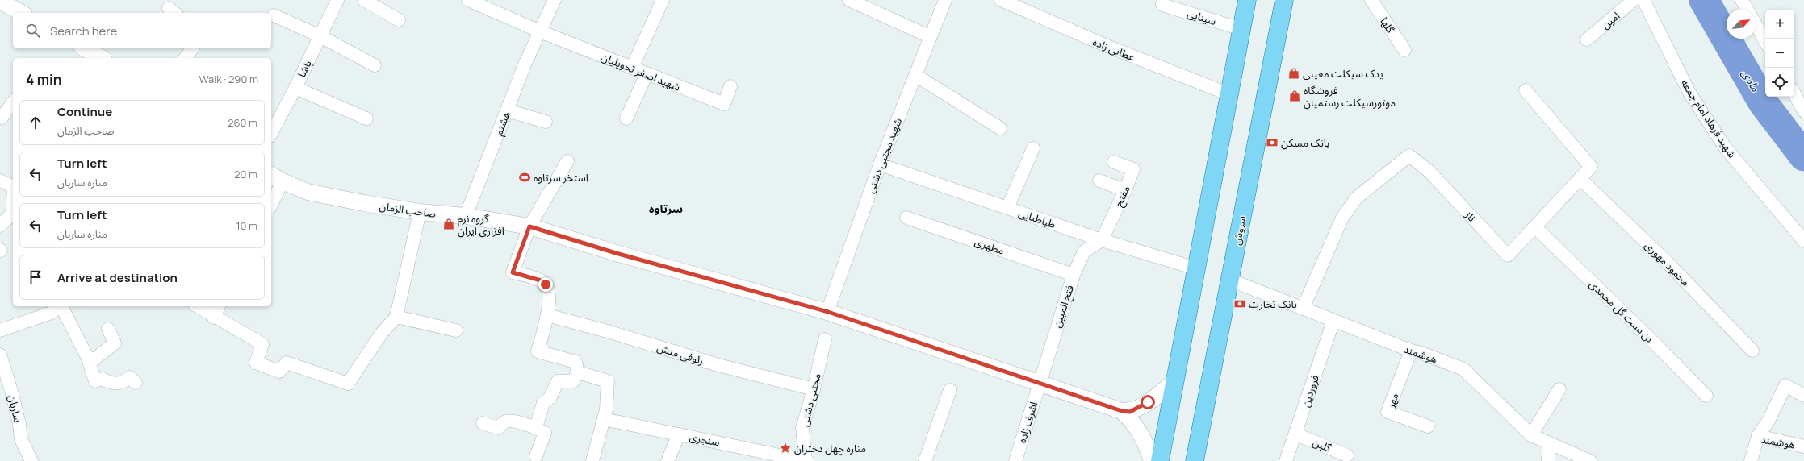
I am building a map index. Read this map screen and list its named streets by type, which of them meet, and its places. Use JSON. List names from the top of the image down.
{
  "streets": {
    "main road": ["سروش"],
    "street": [
      "سینایی",
      "امین",
      "گلها",
      "عطایی زاده",
      "پاشا",
      "شهید اصغر تحویلیان",
      "شهید فرهاد امام جمعه",
      "هشتم",
      "شهید مجتبی دشتی",
      "مفتح",
      "صاحب الزمان",
      "ناز",
      "طباطبایی",
      "مطهری",
      "محمود مهوری",
      "فتح المبین",
      "بن بست گل محمدی",
      "رئوفی منش",
      "هوشمند",
      "فروردین",
      "مجتبی دشتی",
      "مهر",
      "ساربان",
      "اشرف زاده",
      "سنجری",
      "گلبن"
    ]
  },
  "crossings": [
    ["شهید اصغر تحویلیان", "هشتم"],
    ["هشتم", "صاحب الزمان"],
    ["شهید مجتبی دشتی", "صاحب الزمان"],
    ["شهید مجتبی دشتی", "طباطبایی"],
    ["مفتح", "طباطبایی"],
    ["مفتح", "فتح المبین"],
    ["صاحب الزمان", "فتح المبین"],
    ["صاحب الزمان", "اشرف زاده"],
    ["ناز", "محمود مهوری"],
    ["ناز", "بن بست گل محمدی"],
    ["ناز", "هوشمند"],
    ["طباطبایی", "فتح المبین"],
    ["سروش", "هوشمند"],
    ["مطهری", "فتح المبین"],
    ["فتح المبین", "اشرف زاده"],
    ["رئوفی منش", "مجتبی دشتی"],
    ["هوشمند", "فروردین"],
    ["هوشمند", "مهر"],
    ["فروردین", "گلبن"],
    ["مجتبی دشتی", "سنجری"]
  ],
  "districts": ["سرتاوه"],
  "water": ["مادی"],
  "places": {
    "shop": ["یدک سیکلت معینی", "فروشگاه موتورسیکلت رستمیان", "گروه نرم افزاری ایران"],
    "bank": ["بانک مسکن", "بانک تجارت"],
    "sports": ["استخر سرتاوه"],
    "place": ["مناره چهل دختران"]
  },
  "north": "top right",
  "page": {
    "map_buttons": ["+", "−"],
    "search": "Search here",
    "heading": ["4 min", "Walk · 290 m"],
    "list": [
      ["Continue", "صاحب الزمان", "260 m"],
      ["Turn left", "مناره ساربان", "20 m"],
      ["Turn left", "مناره ساربان", "10 m"],
      "Arrive at destination"
    ]
  }
}
